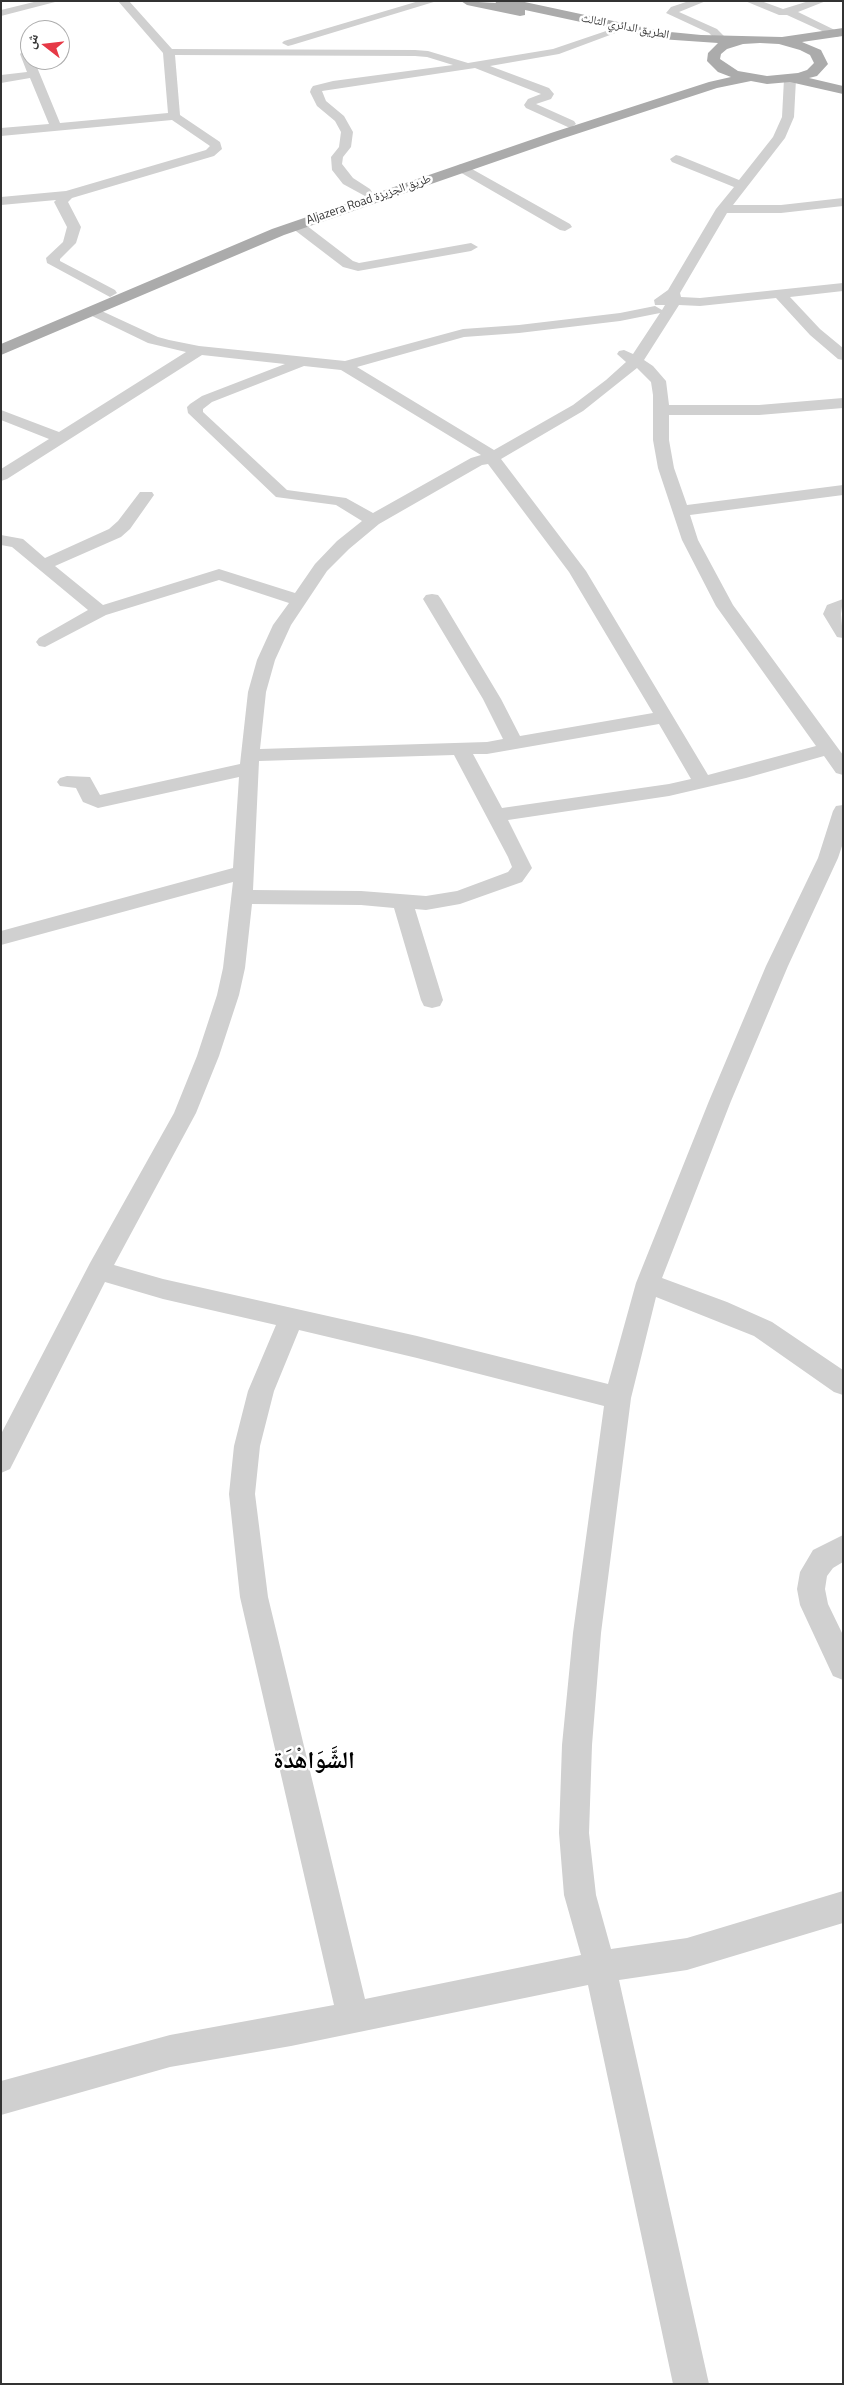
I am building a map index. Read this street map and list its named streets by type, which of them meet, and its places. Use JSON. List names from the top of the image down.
{
  "streets": {
    "main road": ["الطريق الدائري الثالث", "Aljazera Road طريق الجزيزة"]
  },
  "crossings": [
    ["الطريق الدائري الثالث", "Aljazera Road طريق الجزيزة"]
  ],
  "districts": ["الشَّوَاهْدَة"],
  "north": "left"
}
